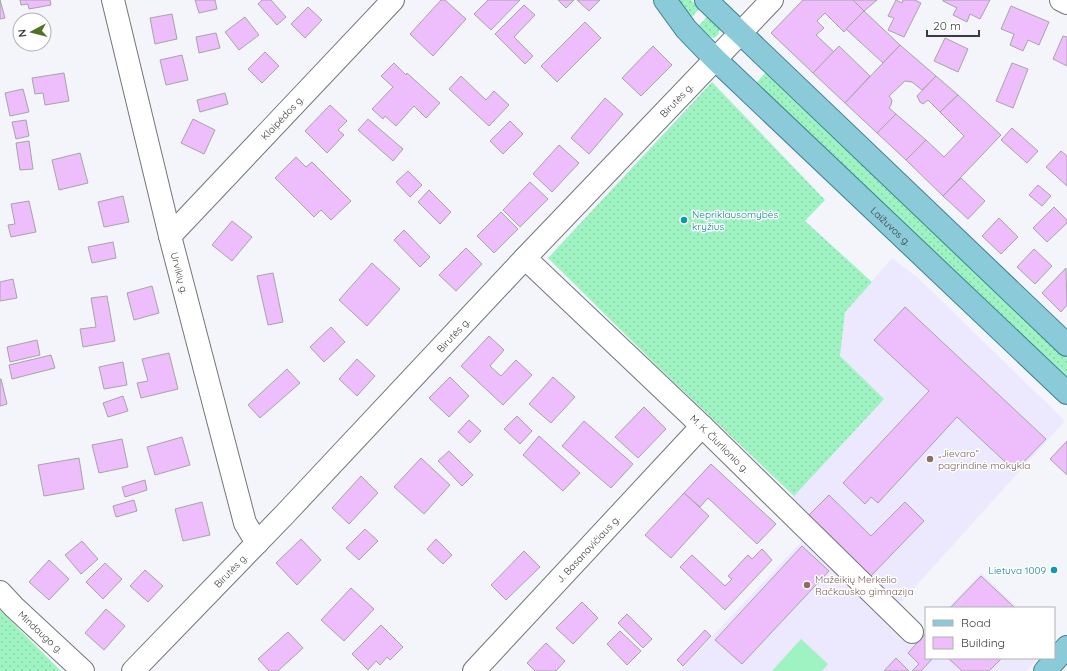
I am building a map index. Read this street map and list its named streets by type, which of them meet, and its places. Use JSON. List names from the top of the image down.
{
  "streets": {
    "main road": ["Laižuvos g."],
    "street": [
      "Birutės g.",
      "Klaipėdos g.",
      "Urvikių g.",
      "M. K. Čiurlionio g.",
      "J. Basanavičiaus g.",
      "Mindaugo g."
    ]
  },
  "crossings": [
    ["Birutės g.", "Laižuvos g."],
    ["Birutės g.", "Urvikių g."],
    ["Birutės g.", "M. K. Čiurlionio g."],
    ["Klaipėdos g.", "Urvikių g."],
    ["M. K. Čiurlionio g.", "J. Basanavičiaus g."]
  ],
  "places": [
    "Nepriklausomybės kryžius",
    "„Jievaro“ pagrindinė mokykla",
    "Lietuva 1009",
    "Mažeikių Merkelio Račkausko gimnazija"
  ],
  "legend": ["Road", "Building"],
  "scale_bar": "20 m",
  "north": "left"
}
